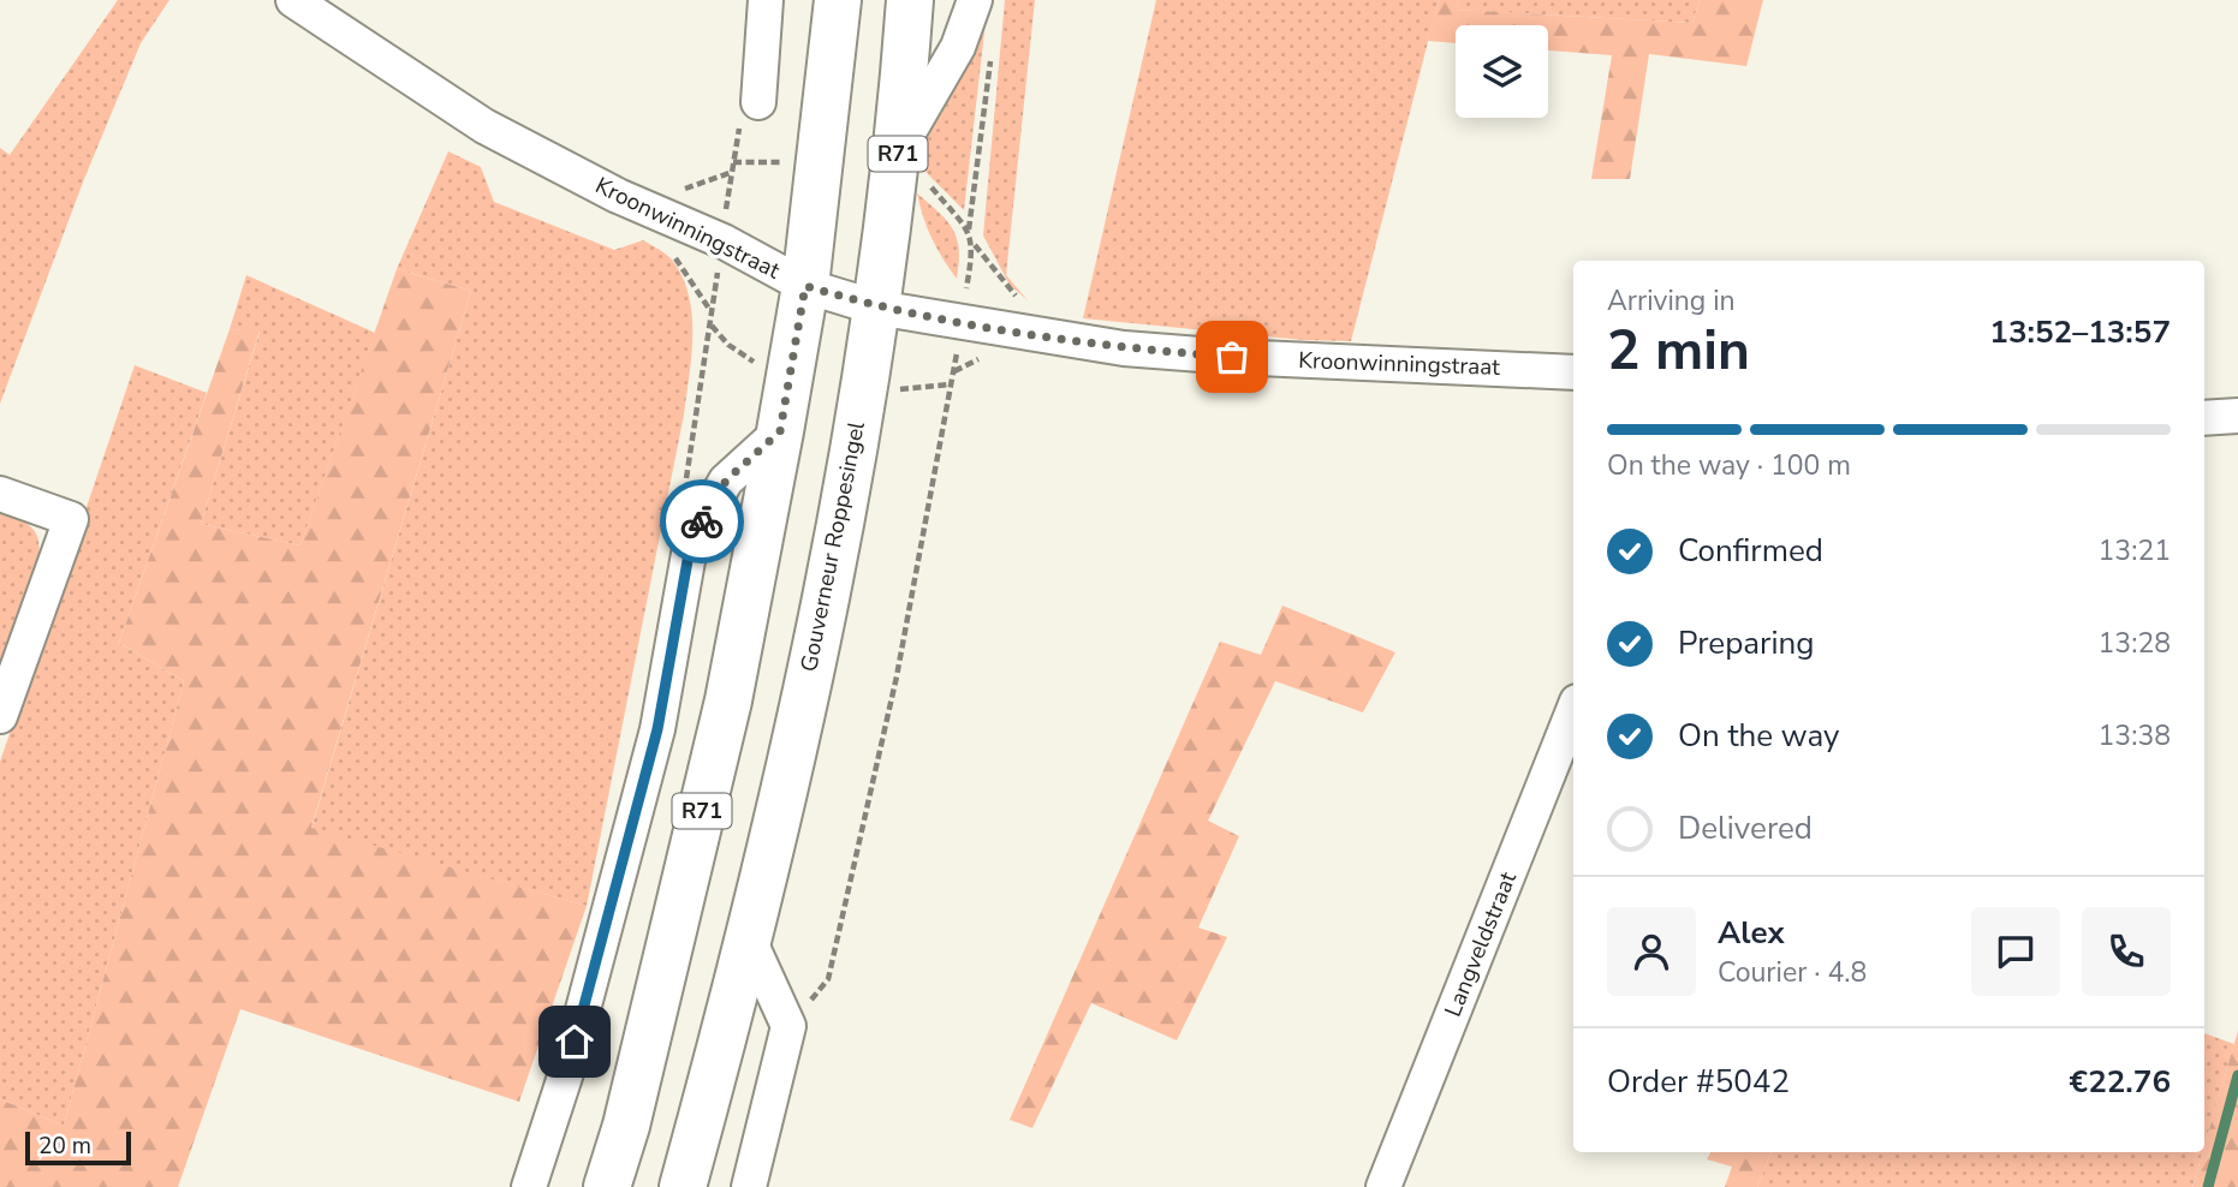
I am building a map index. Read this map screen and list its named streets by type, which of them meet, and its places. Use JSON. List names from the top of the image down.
{
  "streets": {
    "highway": ["R71", "Gouverneur Roppesingel"],
    "street": ["Kroonwinningstraat", "Langveldstraat"]
  },
  "crossings": [
    ["R71", "Kroonwinningstraat"],
    ["Kroonwinningstraat", "Gouverneur Roppesingel"]
  ],
  "scale_bar": "20 m",
  "page": {
    "heading": ["2 min", "Arriving in", "13:52–13:57"],
    "panel": [
      "Alex",
      "Courier · 4.8",
      "Order #5042",
      "€22.76"
    ],
    "bar": "On the way · 100 m",
    "list": [
      ["Confirmed", "13:21"],
      ["Preparing", "13:28"],
      ["On the way", "13:38"],
      "Delivered"
    ],
    "scale": "20 m"
  }
}
